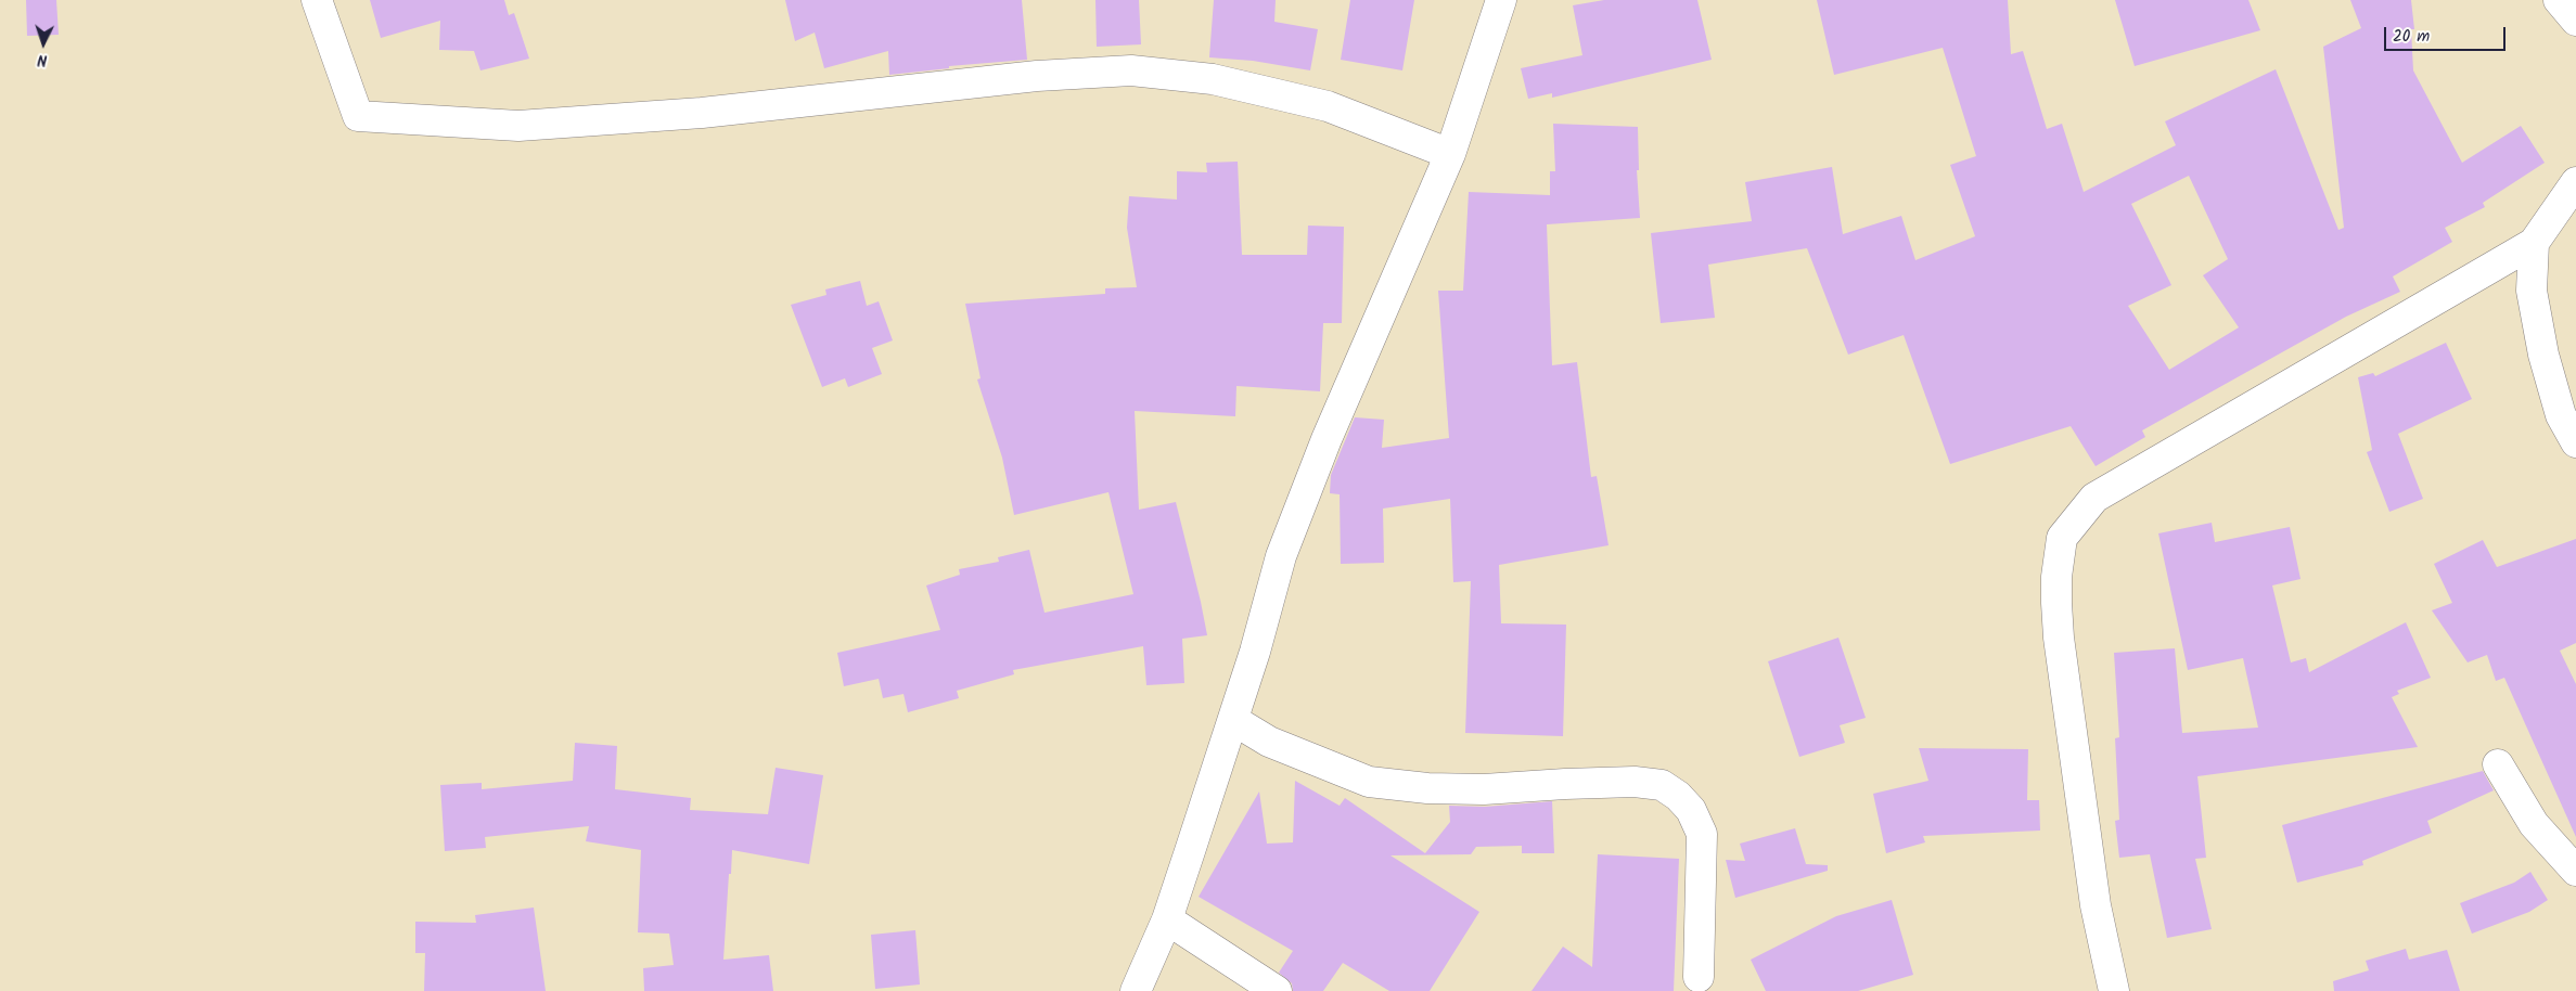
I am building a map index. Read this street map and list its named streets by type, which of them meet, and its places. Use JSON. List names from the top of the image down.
{
  "scale_bar": "20 m",
  "north": "bottom"
}
